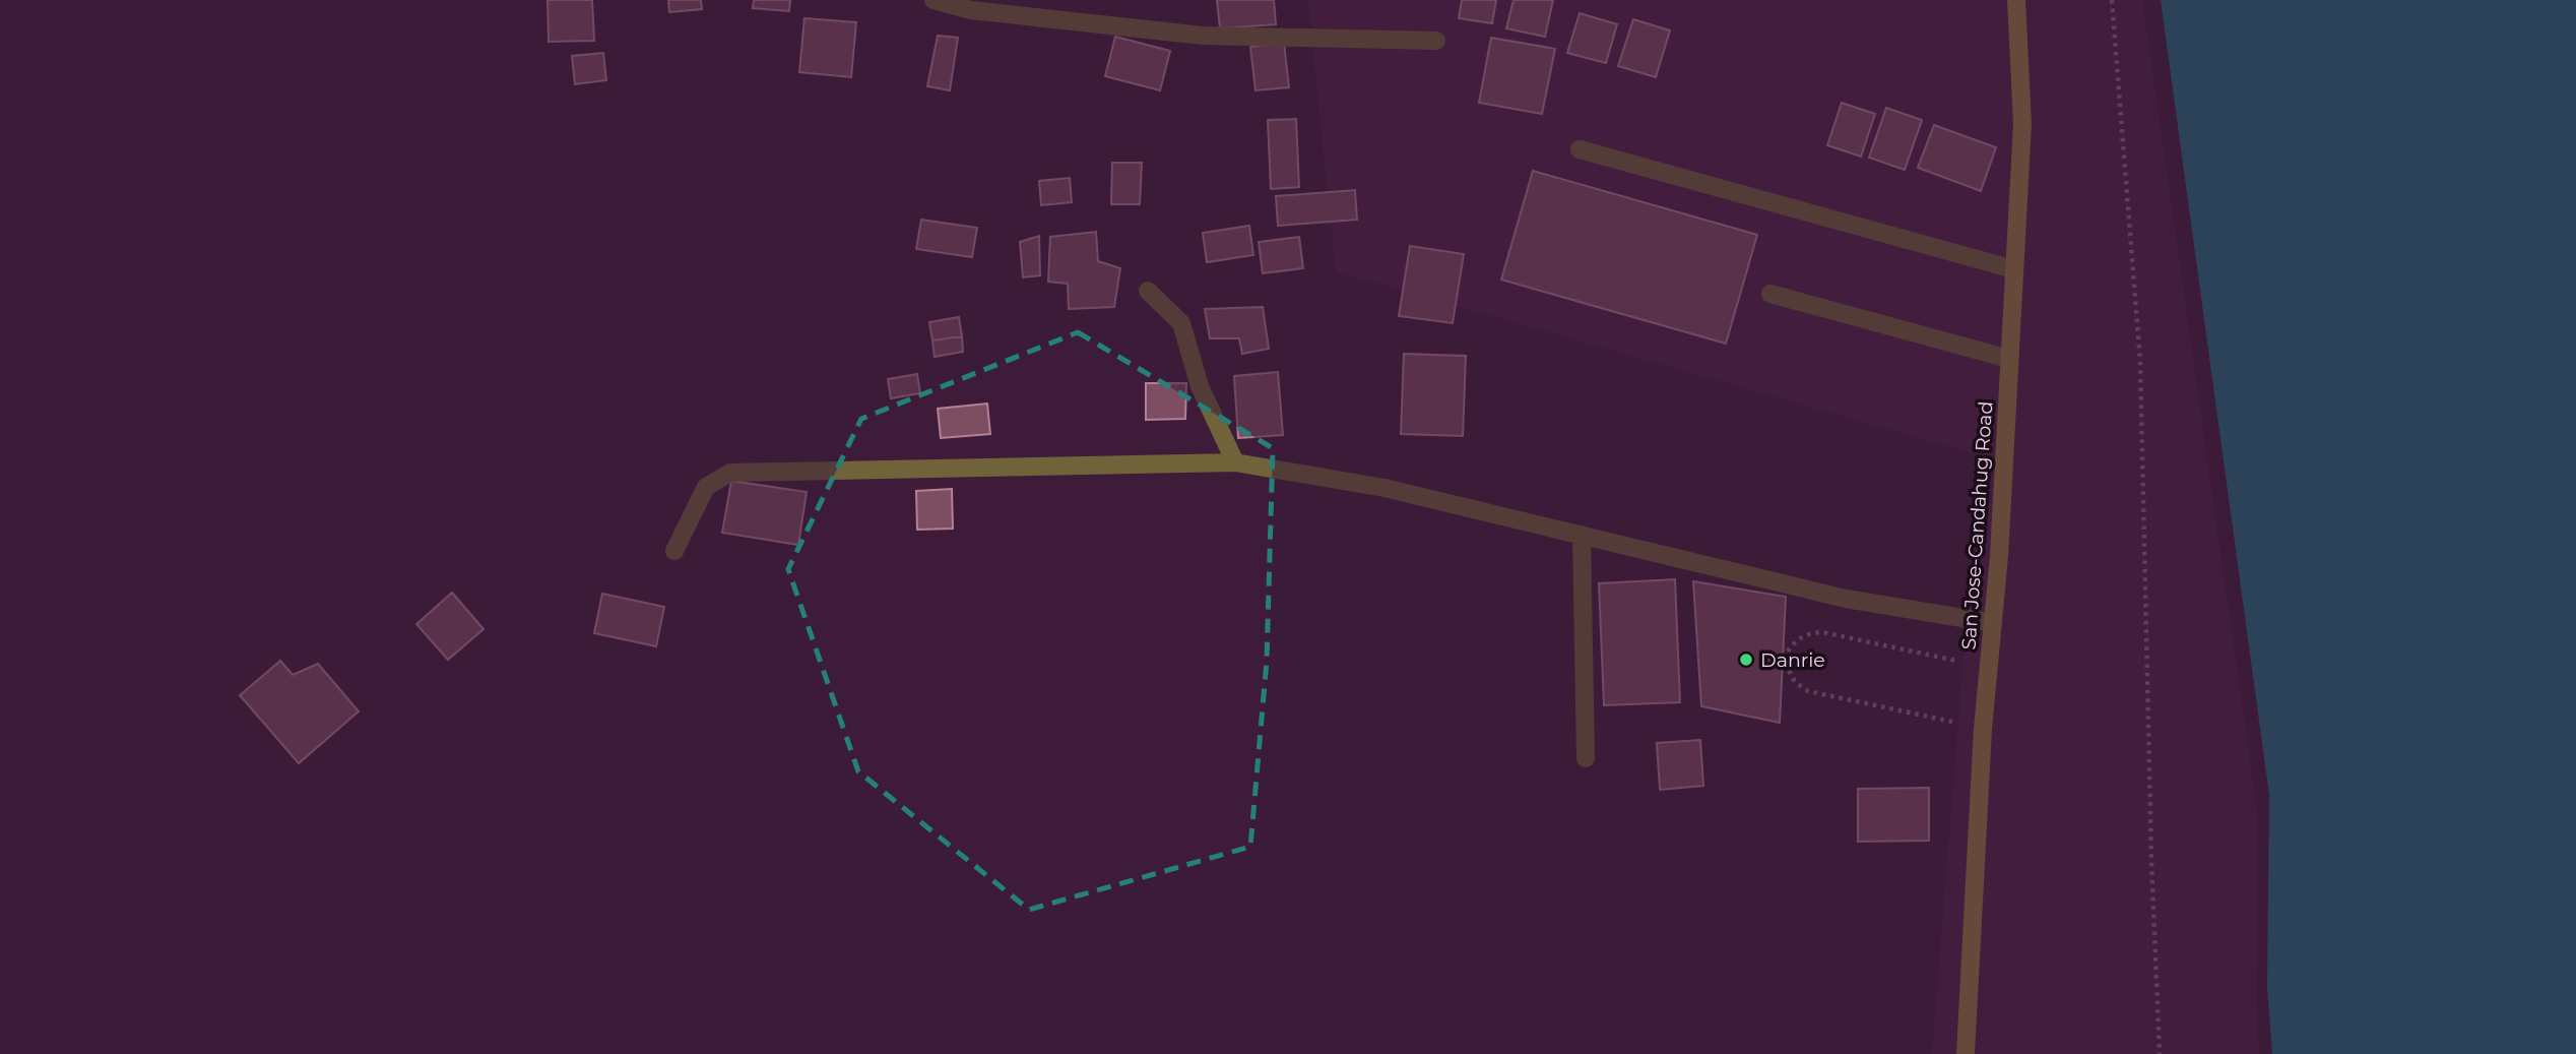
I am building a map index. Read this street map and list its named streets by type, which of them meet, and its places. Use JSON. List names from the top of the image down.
{
  "streets": {
    "street": ["San Jose-Candahug Road"]
  },
  "places": ["Danrie"]
}
